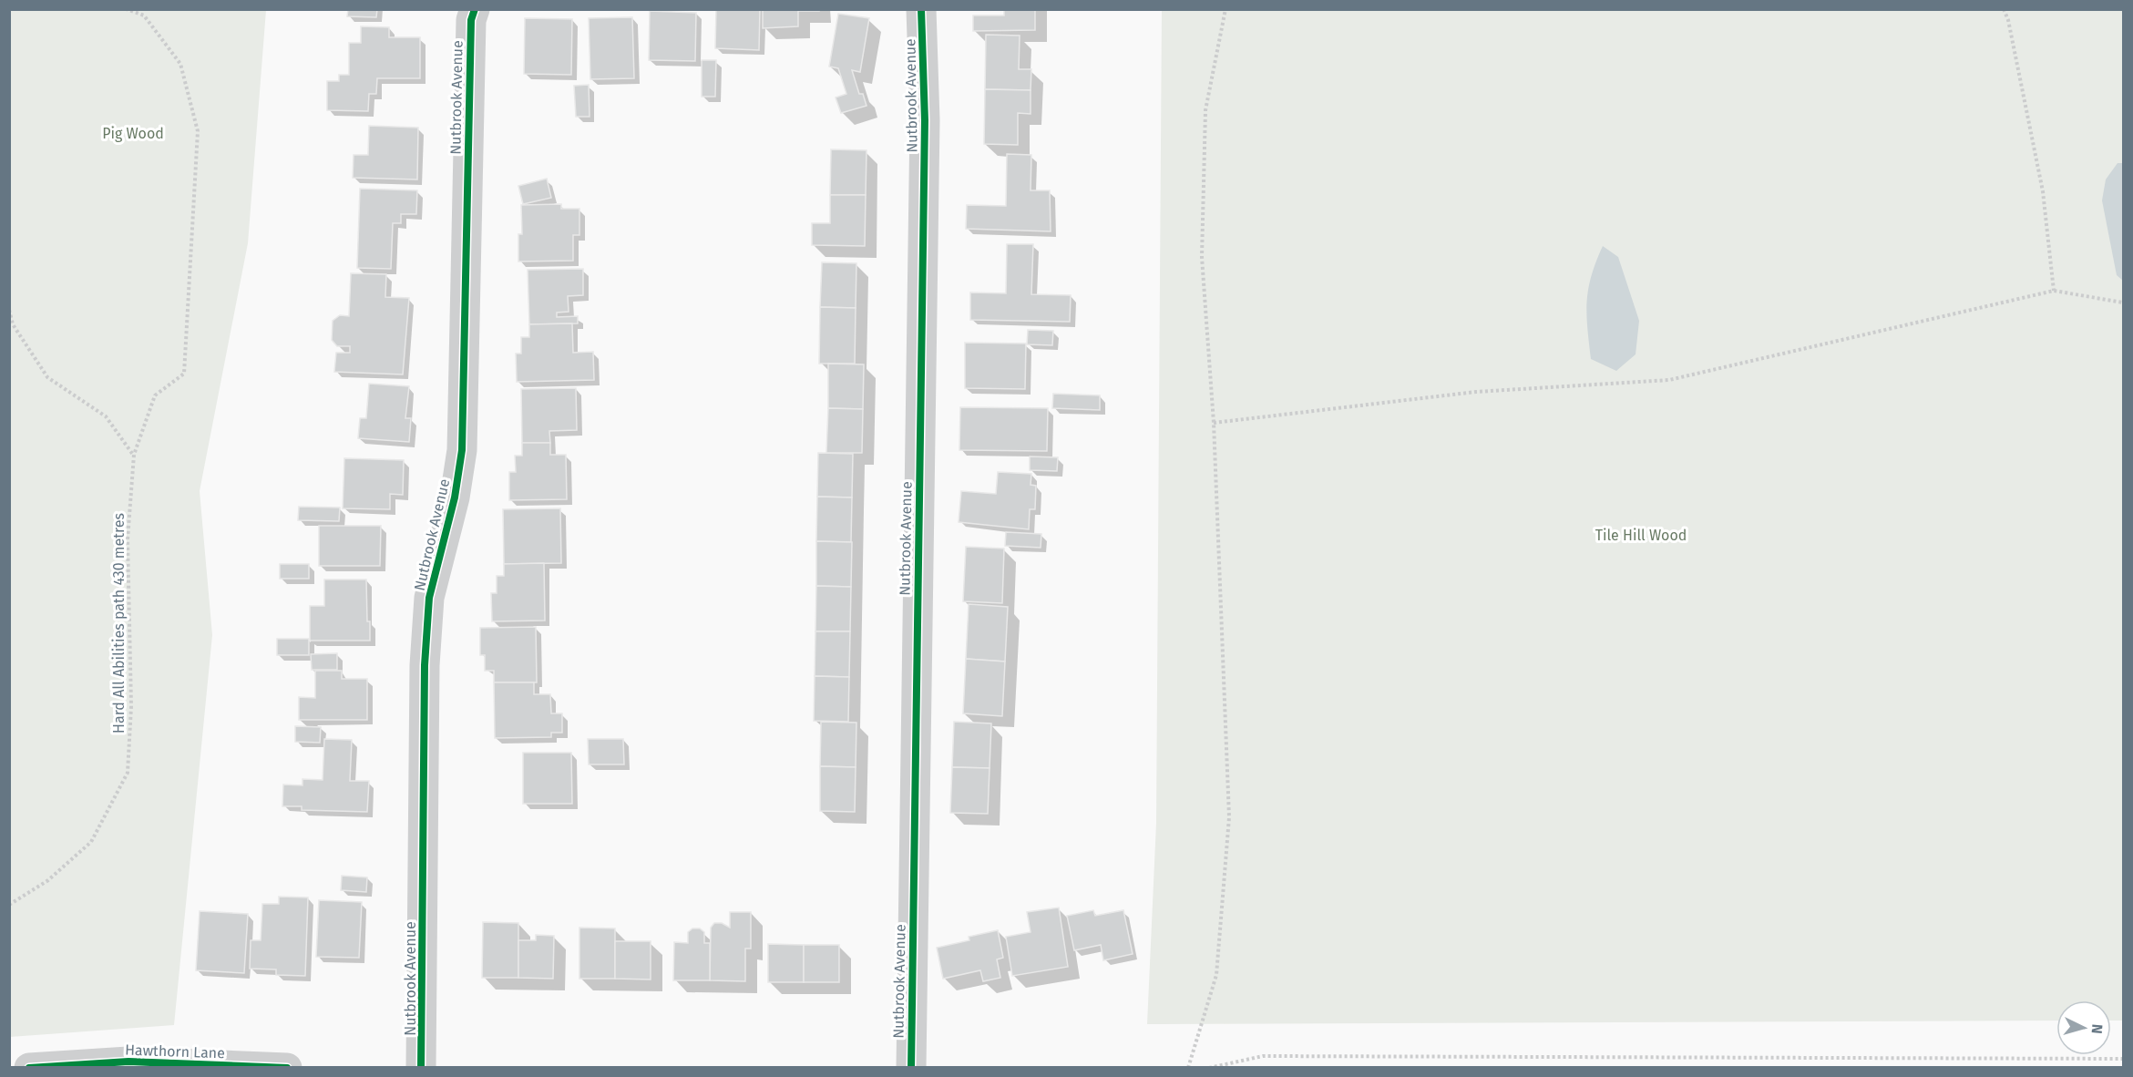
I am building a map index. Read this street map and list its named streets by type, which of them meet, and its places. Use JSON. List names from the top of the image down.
{
  "streets": {
    "street": ["Nutbrook Avenue", "Hawthorn Lane"],
    "path": ["Hard All Abilities path 430 metres"]
  },
  "parks": ["Pig Wood", "Tile Hill Wood"],
  "north": "right"
}
